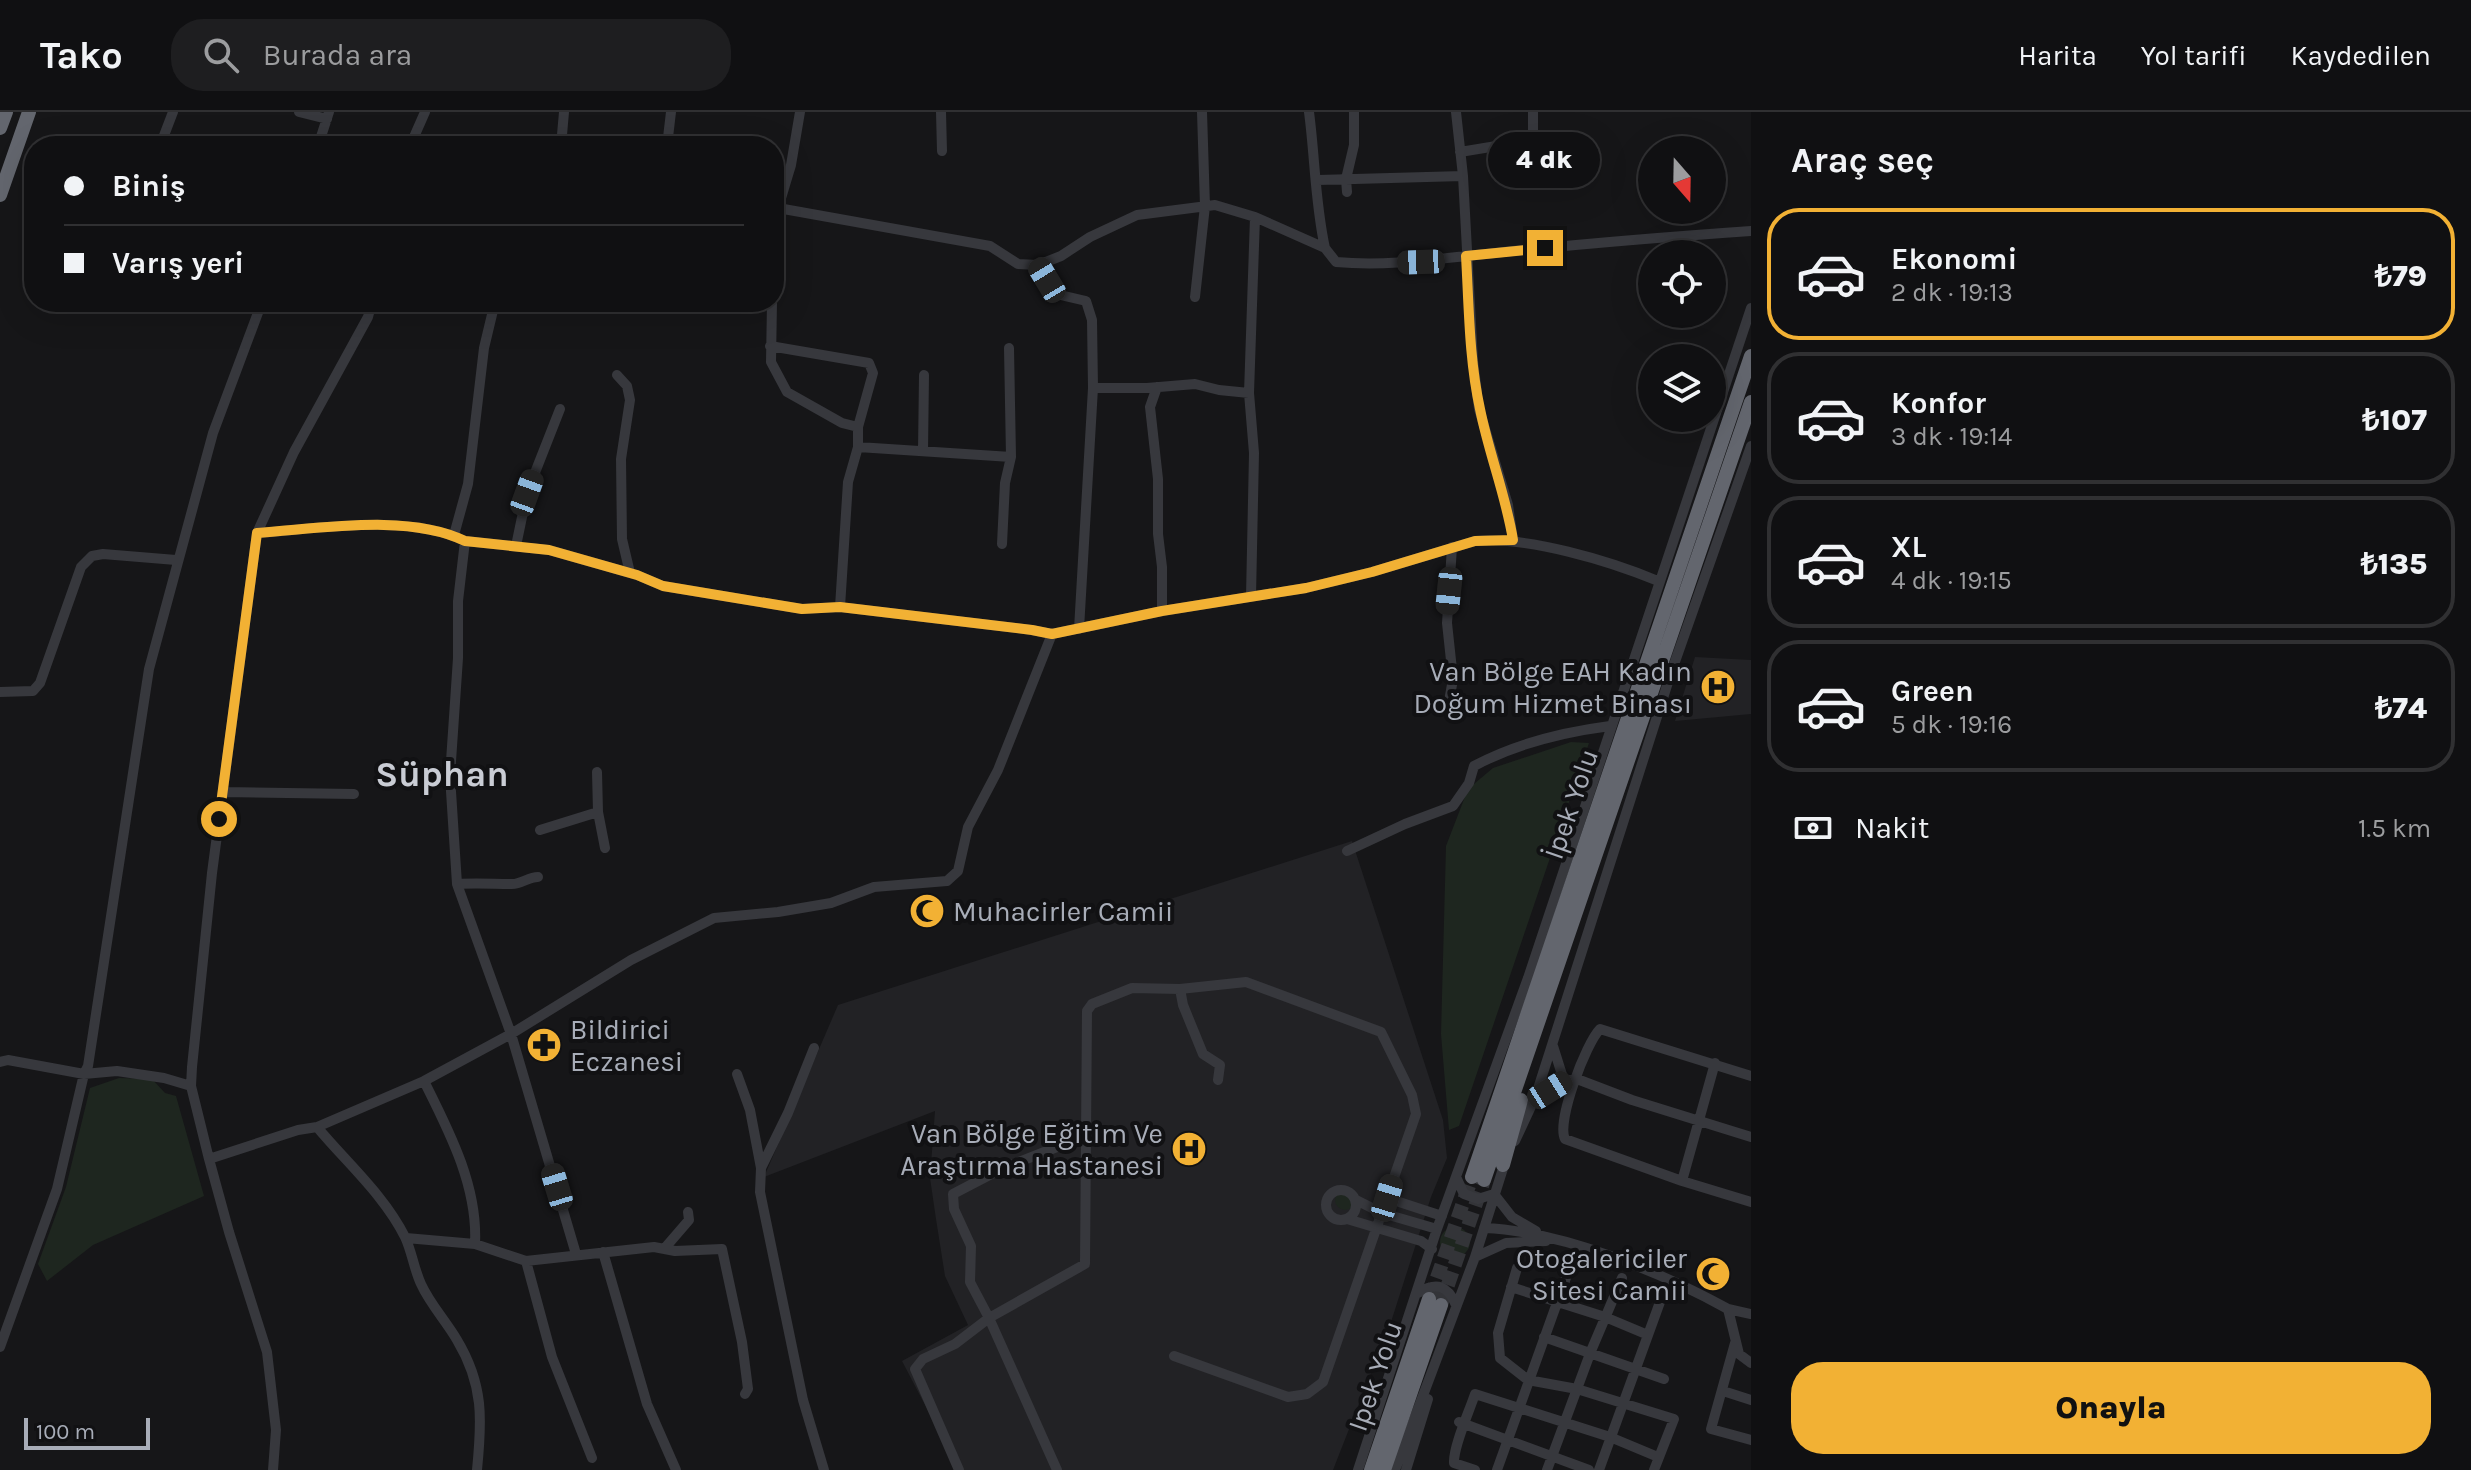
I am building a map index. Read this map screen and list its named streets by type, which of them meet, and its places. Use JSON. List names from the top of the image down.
{
  "streets": {
    "highway": ["İpek Yolu", "Ipek Yolu"]
  },
  "districts": ["Süphan"],
  "places": {
    "hospital": ["Van Bölge EAH Kadın Doğum Hizmet Binası", "Van Bölge Eğitim Ve Araştırma Hastanesi"],
    "mosque": ["Muhacirler Camii", "Otogalericiler Sitesi Camii"],
    "pharmacy": ["Bildirici Eczanesi"]
  },
  "scale_bar": "100 m",
  "north": "bottom",
  "page": {
    "header": "Tako",
    "search": "Burada ara",
    "nav": ["Harita", "Yol tarifi", "Kaydedilen"],
    "heading": "Araç seç",
    "bubble": "4 dk",
    "banner": ["Biniş", "Varış yeri"],
    "list": [
      {
        "name": "Ekonomi",
        "note": "2 dk · 19:13",
        "value": "₺79"
      },
      {
        "name": "Konfor",
        "note": "3 dk · 19:14",
        "value": "₺107"
      },
      {
        "name": "XL",
        "note": "4 dk · 19:15",
        "value": "₺135"
      },
      {
        "name": "Green",
        "note": "5 dk · 19:16",
        "value": "₺74"
      }
    ],
    "pay": ["Nakit", "1.5 km"],
    "buttons": "Onayla",
    "scale": "100 m"
  }
}
